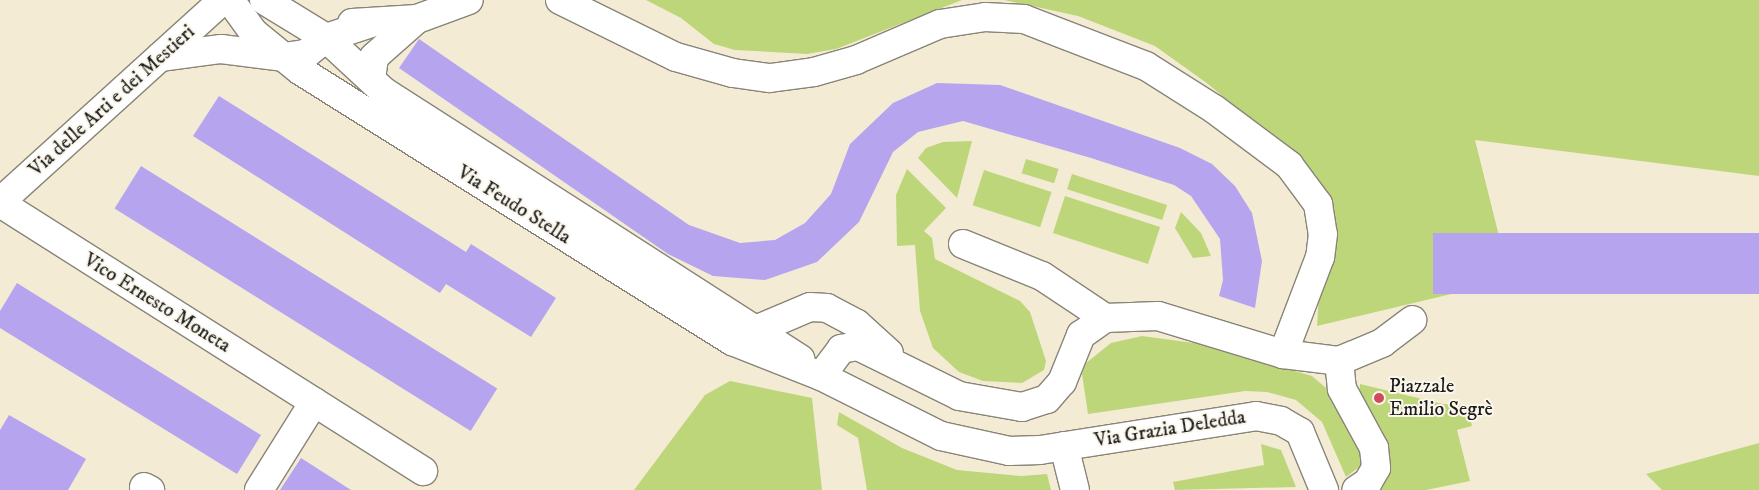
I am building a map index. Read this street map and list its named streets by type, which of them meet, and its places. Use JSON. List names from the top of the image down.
{
  "streets": {
    "street": [
      "Via delle Arti e dei Mestieri",
      "Via Feudo Stella",
      "Vico Ernesto Moneta",
      "Via Grazia Deledda"
    ]
  },
  "crossings": [
    ["Via delle Arti e dei Mestieri", "Vico Ernesto Moneta"],
    ["Via Feudo Stella", "Via Grazia Deledda"]
  ],
  "places": ["Piazzale Emilio Segrè"]
}
